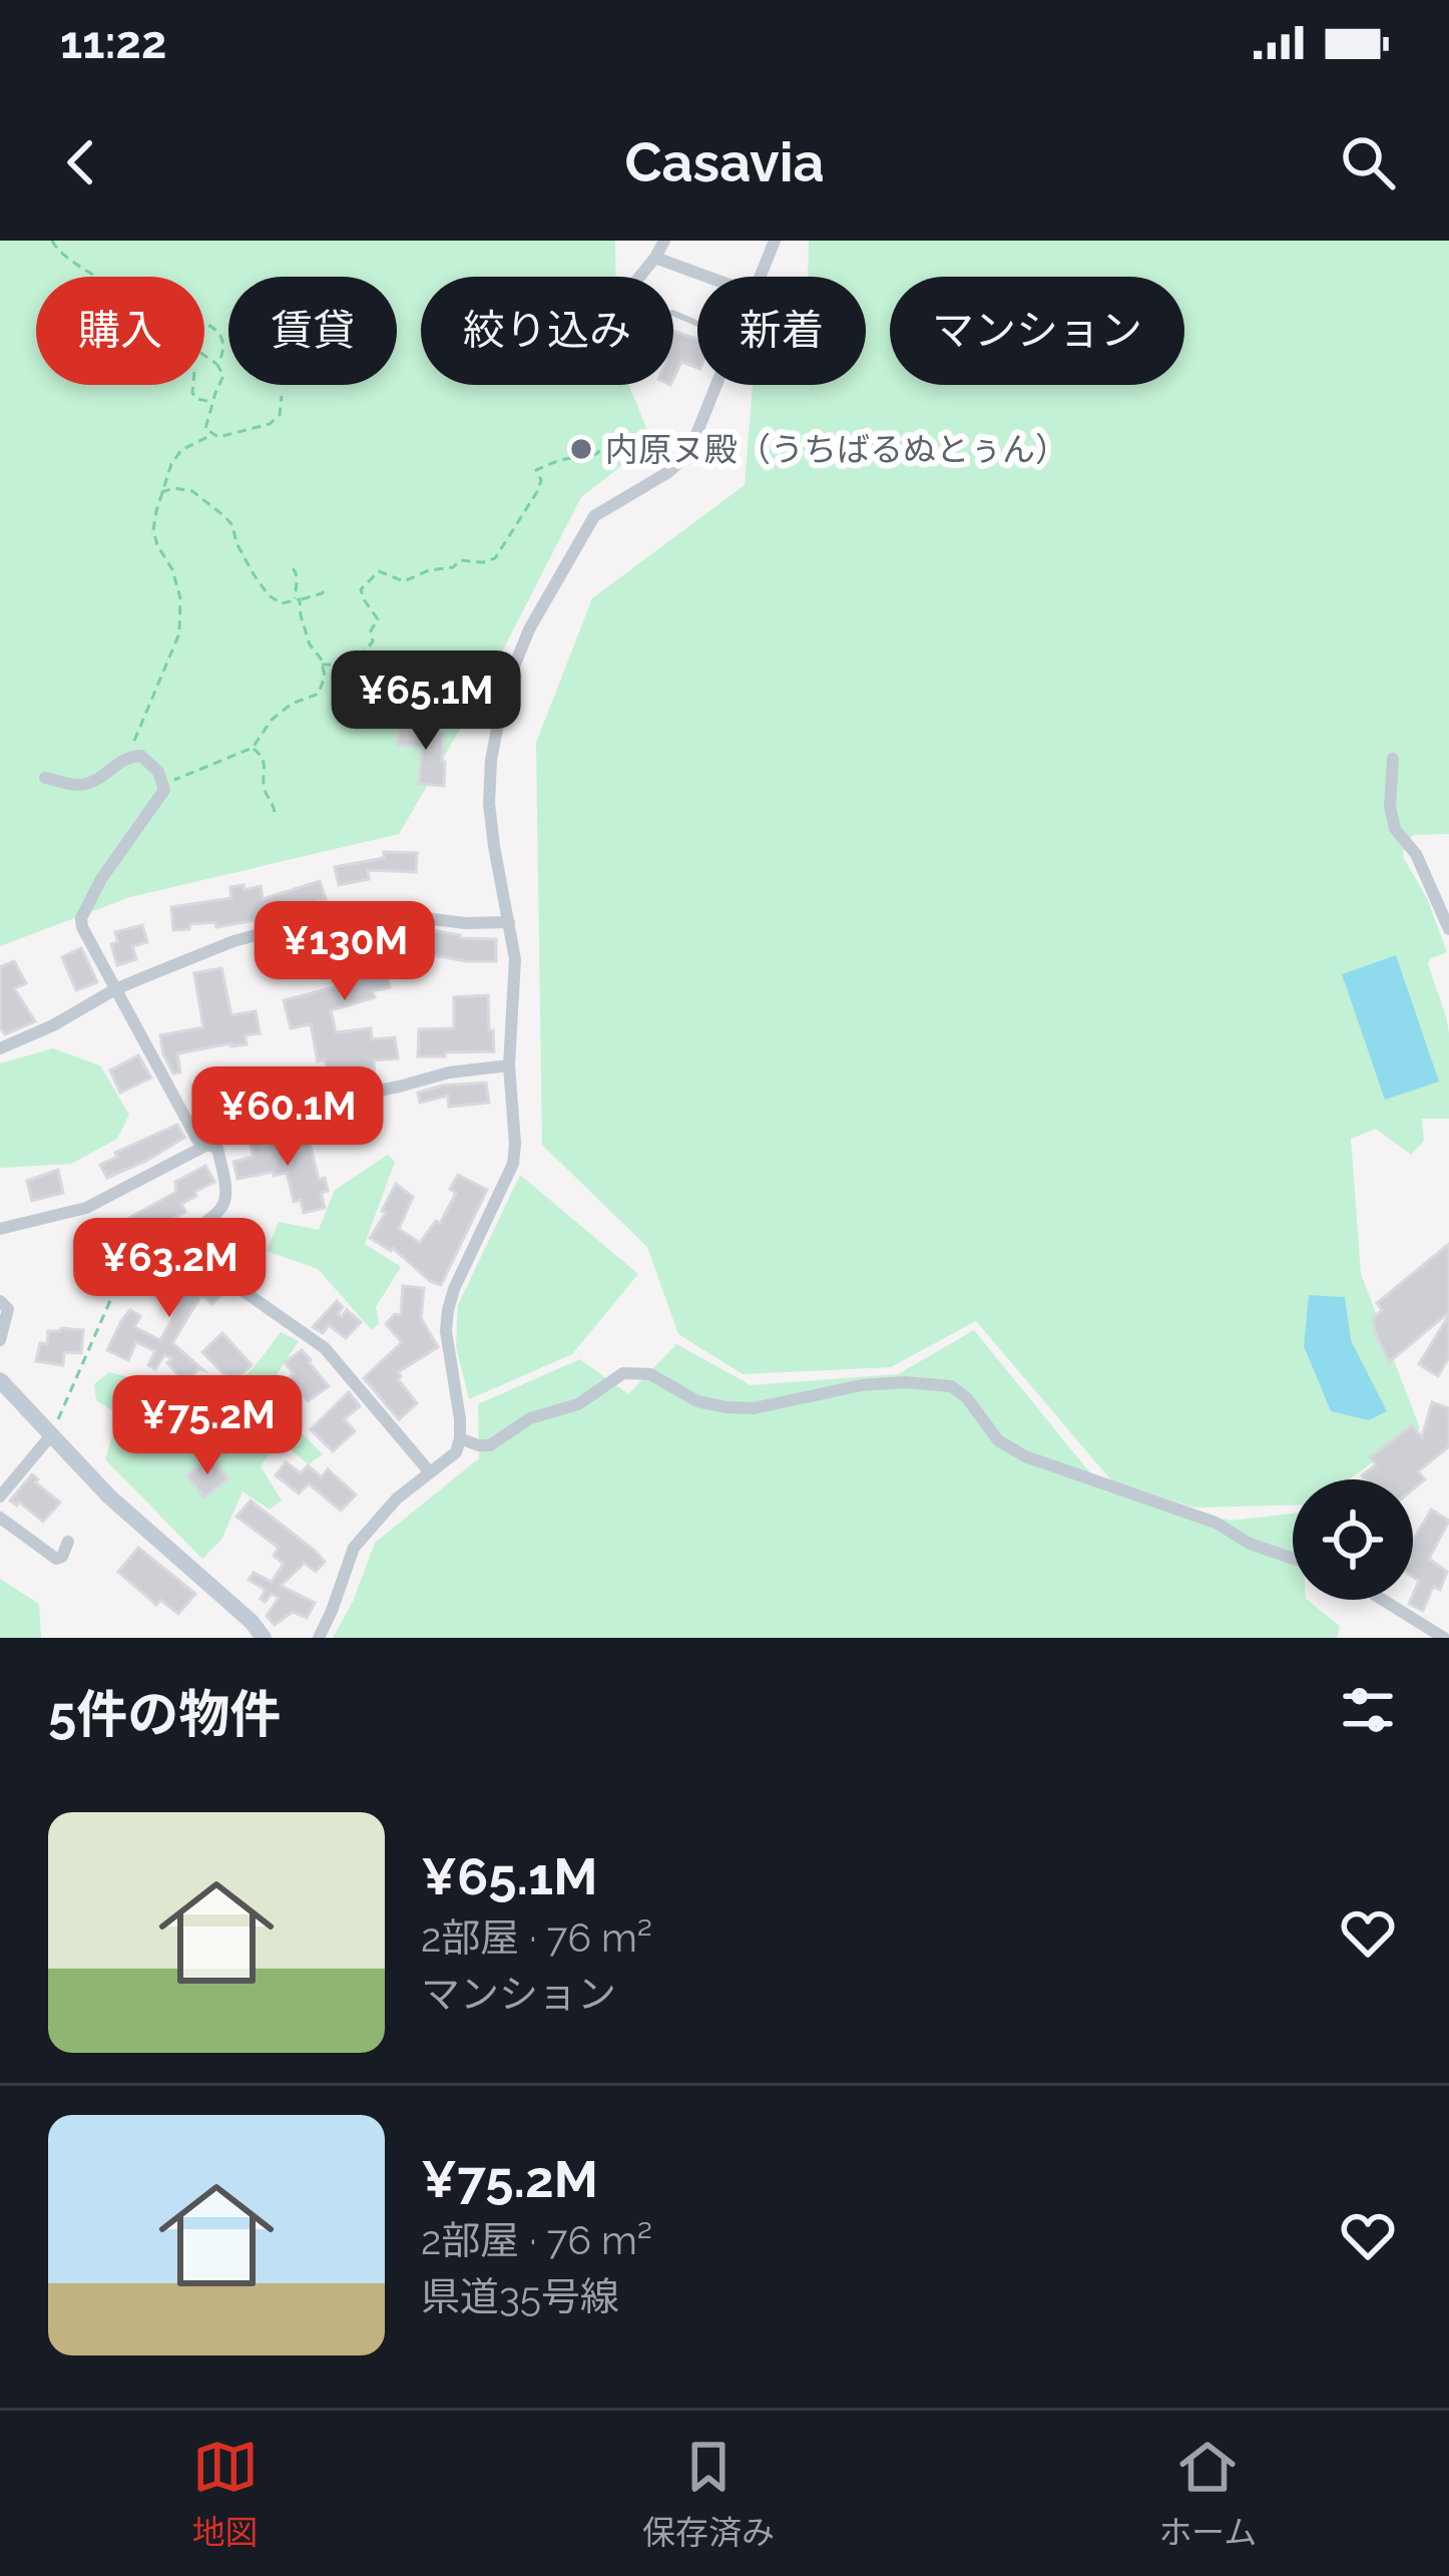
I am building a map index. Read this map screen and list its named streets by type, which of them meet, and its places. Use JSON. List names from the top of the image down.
{
  "places": ["内原ヌ殿（うちばるぬとぅん）"],
  "page": {
    "status": "11:22",
    "header": "Casavia",
    "chip": [
      "購入",
      "賃貸",
      "絞り込み",
      "新着",
      "マンション"
    ],
    "price": [
      "¥65.1M",
      "¥130M",
      "¥60.1M",
      "¥63.2M",
      "¥75.2M"
    ],
    "heading": "5件の物件",
    "list": [
      {
        "name": "¥65.1M",
        "note": "2部屋 · 76 m² · マンション"
      },
      {
        "name": "¥75.2M",
        "note": "2部屋 · 76 m² · 県道35号線"
      }
    ],
    "tabs": ["地図", "保存済み", "ホーム"]
  }
}
